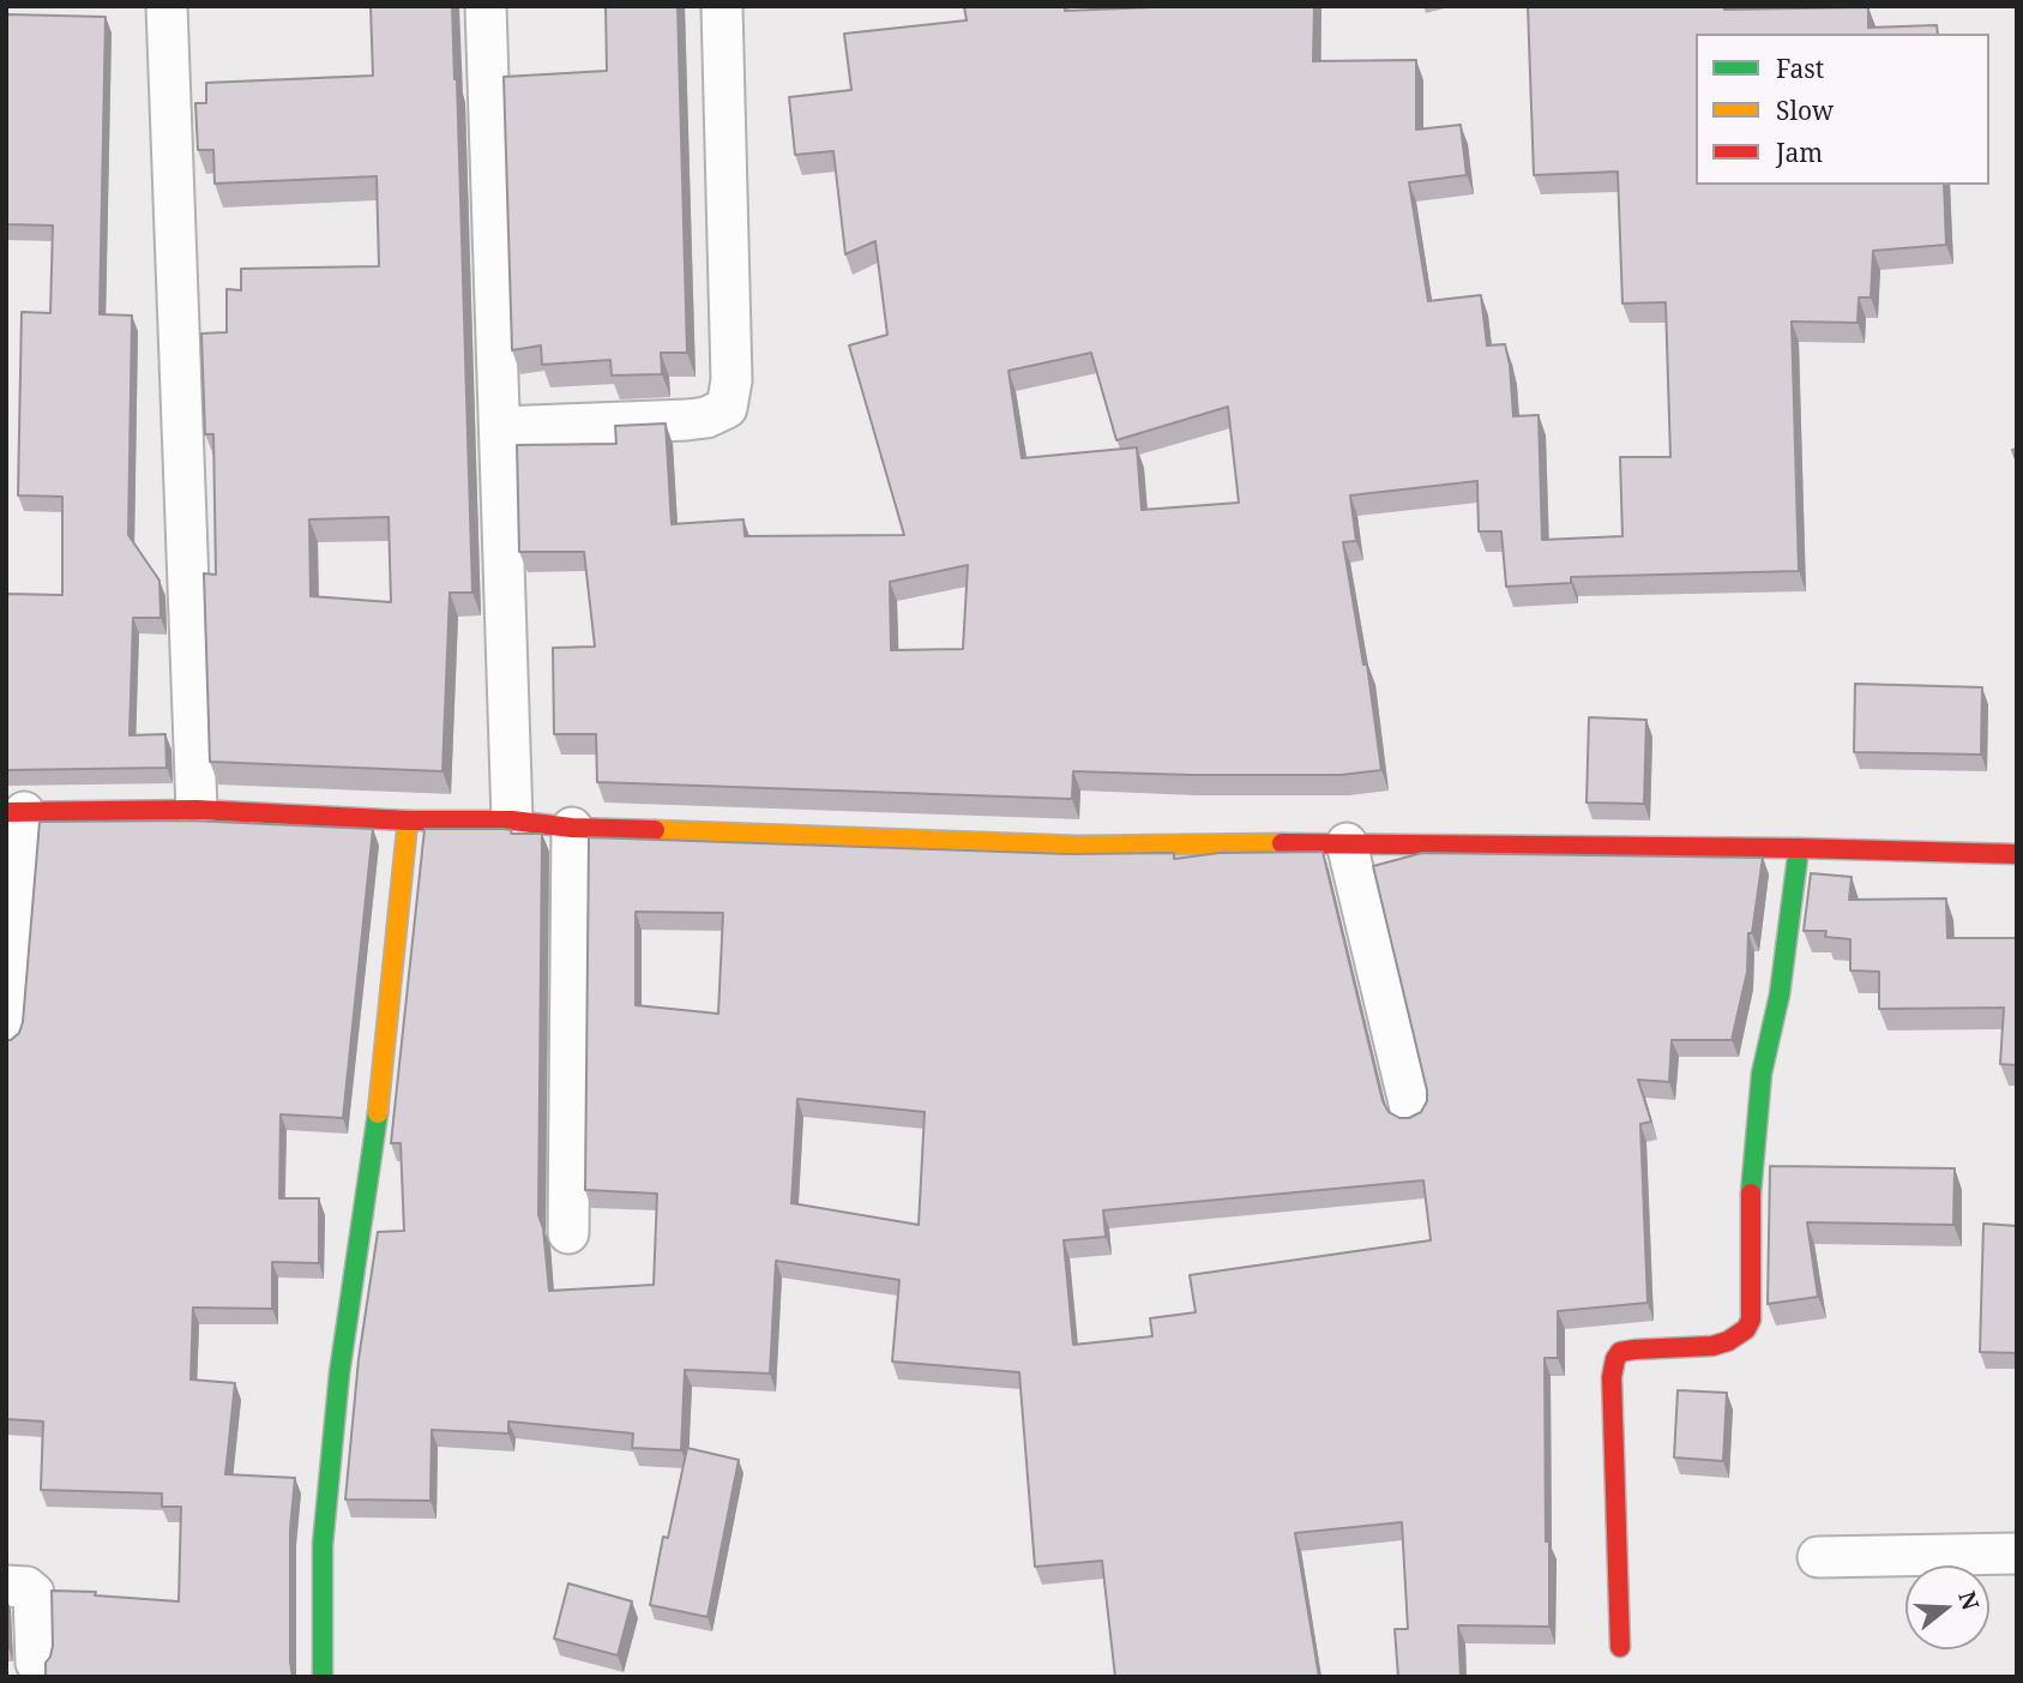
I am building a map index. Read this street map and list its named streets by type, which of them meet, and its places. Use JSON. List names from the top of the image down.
{
  "legend": ["Fast", "Slow", "Jam"],
  "north": "right"
}
